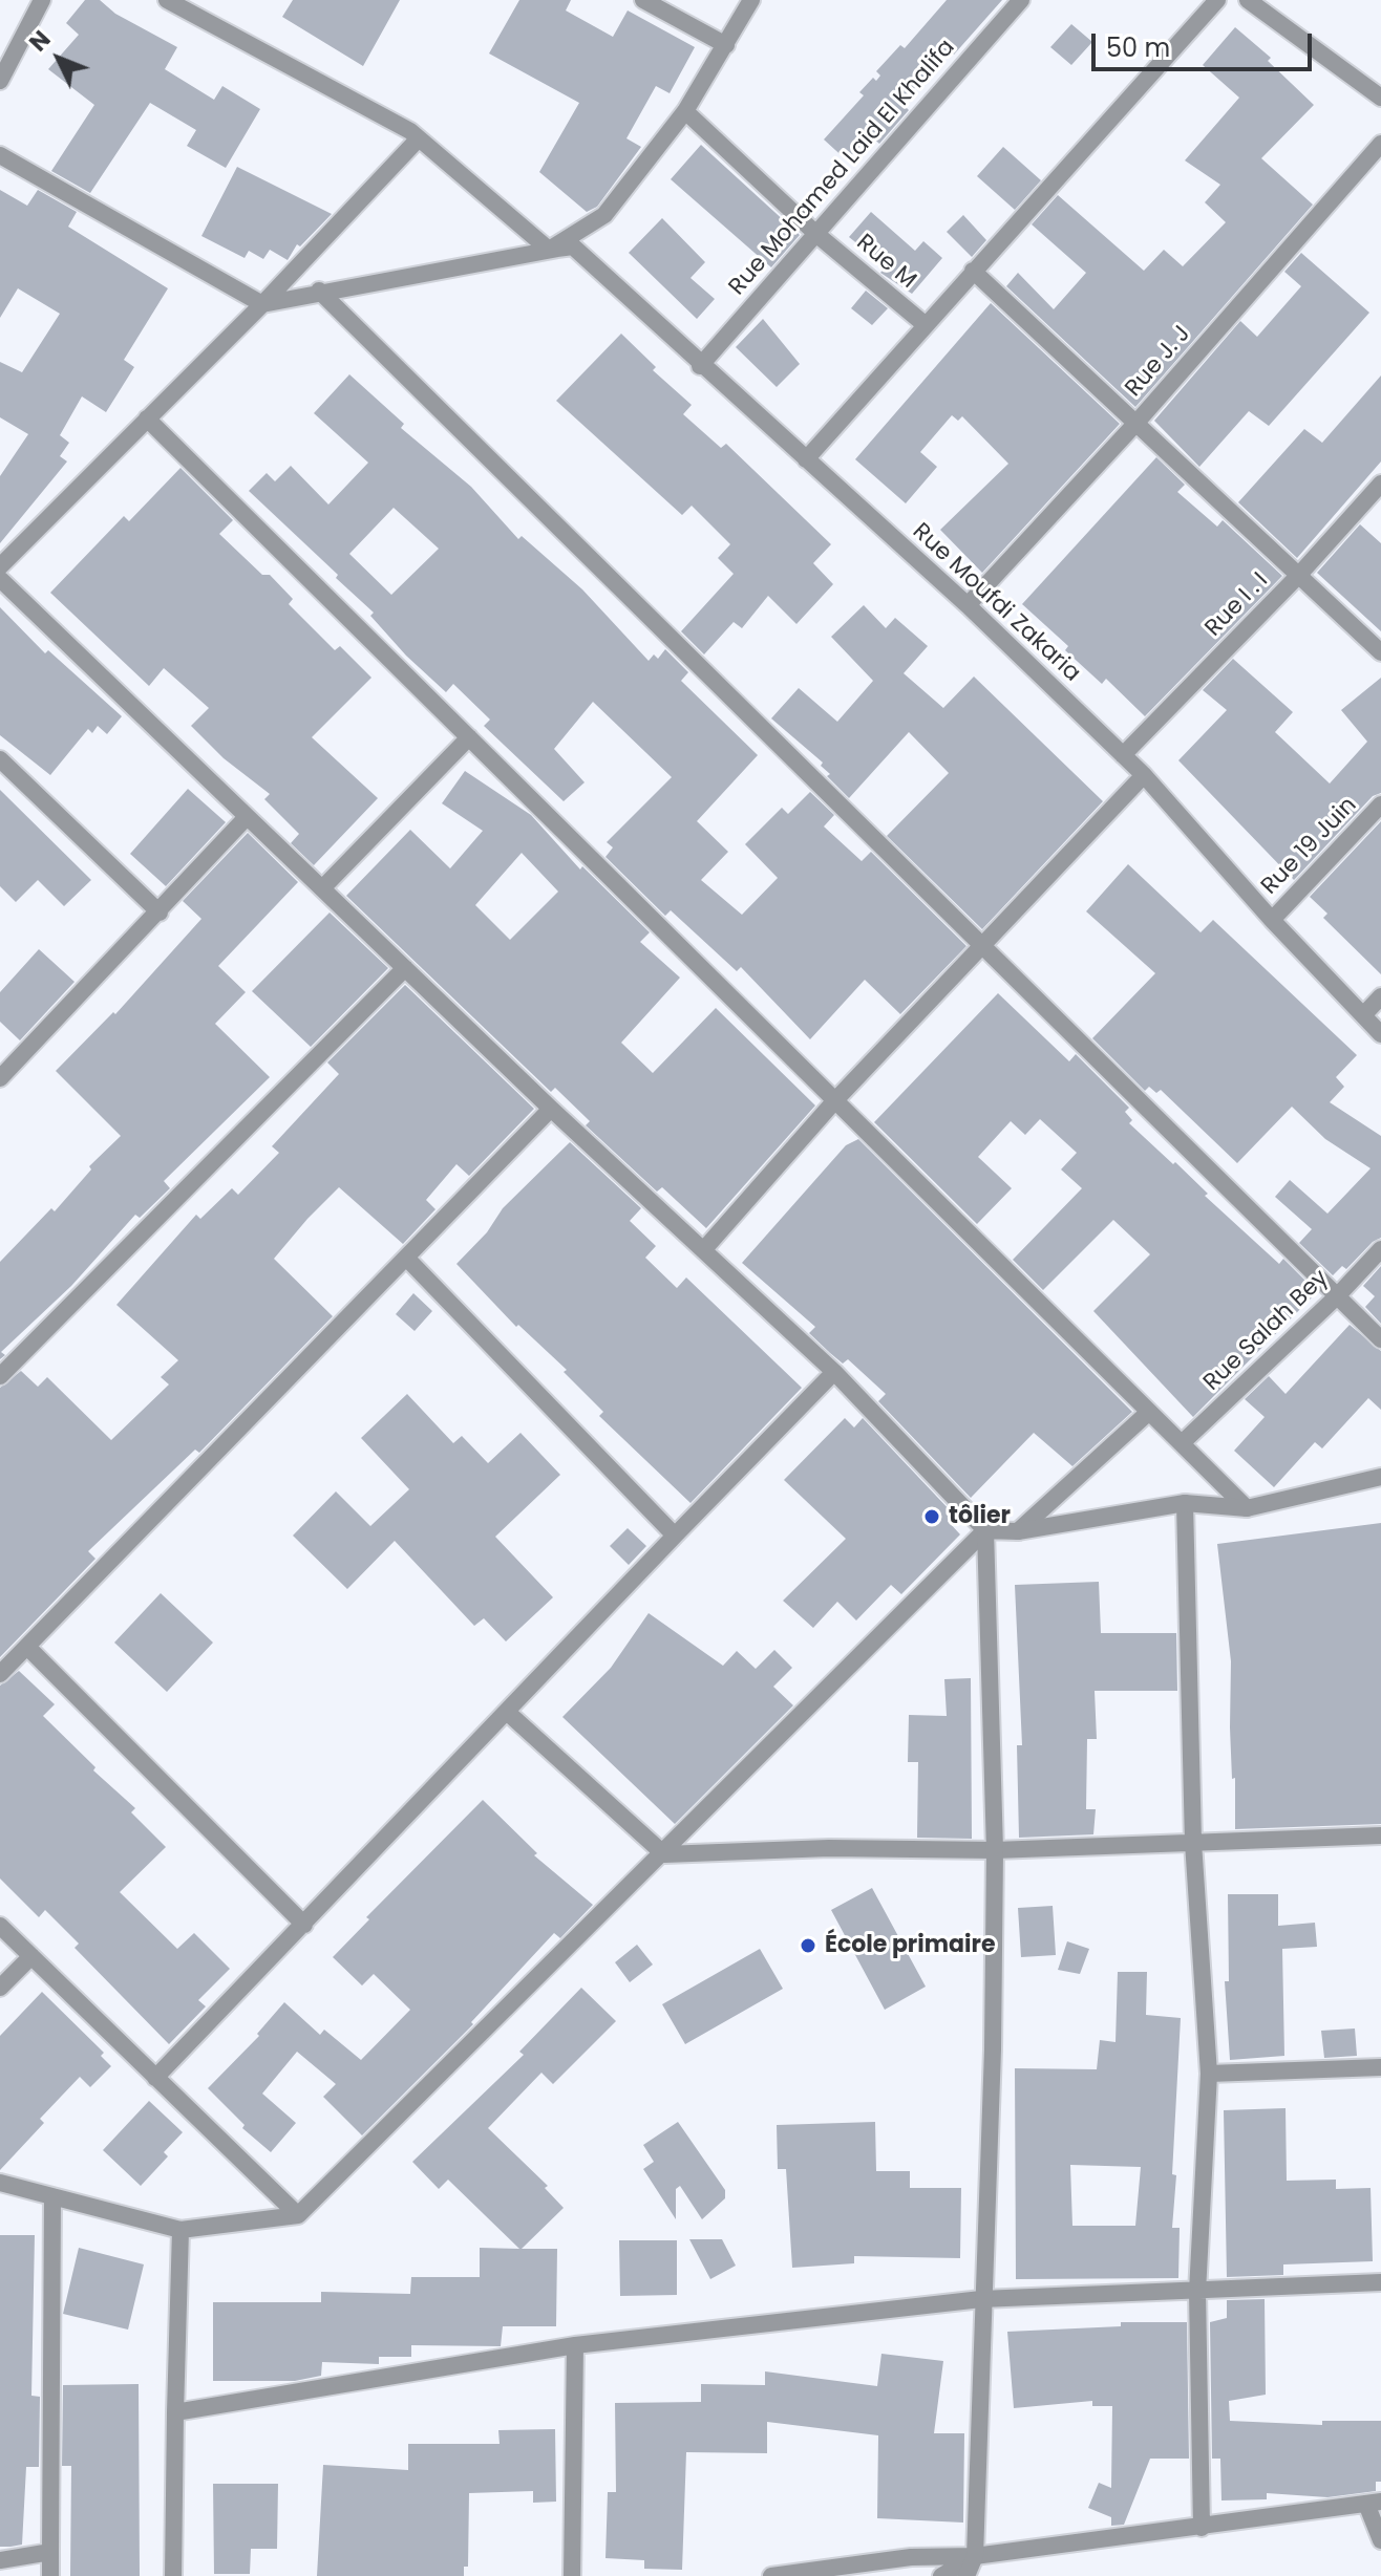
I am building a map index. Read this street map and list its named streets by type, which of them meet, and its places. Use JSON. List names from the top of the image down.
{
  "streets": {
    "street": [
      "Rue Mohamed Laid El Khalifa",
      "Rue M",
      "Rue J. J",
      "Rue Moufdi Zakaria",
      "Rue I . I",
      "Rue 19 Juin",
      "Rue Salah Bey"
    ]
  },
  "crossings": [
    ["Rue Mohamed Laid El Khalifa", "Rue M"],
    ["Rue Mohamed Laid El Khalifa", "Rue Moufdi Zakaria"],
    ["Rue J. J", "Rue Moufdi Zakaria"],
    ["Rue Moufdi Zakaria", "Rue I . I"],
    ["Rue Moufdi Zakaria", "Rue 19 Juin"]
  ],
  "places": ["tôlier", "École primaire"],
  "scale_bar": "50 m",
  "north": "top left"
}
